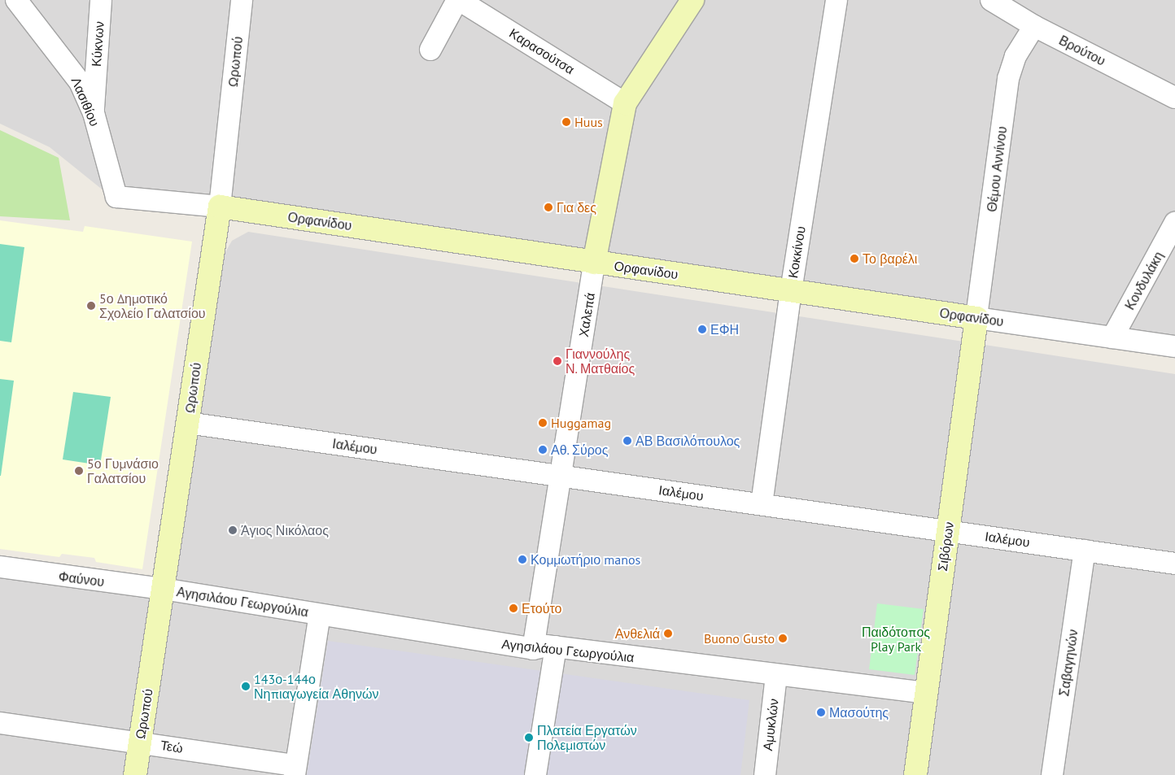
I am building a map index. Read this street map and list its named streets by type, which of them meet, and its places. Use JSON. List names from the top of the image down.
{
  "streets": {
    "street": [
      "Κύκνων",
      "Βρούτου",
      "Καρασούτσα",
      "Ωρωπού",
      "Λασιθίου",
      "Θέμου Αννίνου",
      "Ορφανίδου",
      "Κοκκίνου",
      "Κονδυλάκη",
      "Χαλεπά",
      "Ιαλέμου",
      "Σιβόρων",
      "Φαύνου",
      "Αγησιλάου Γεωργούλια",
      "Σαβαγηνών",
      "Αμυκλών",
      "Τεώ"
    ]
  },
  "crossings": [
    ["Κύκνων", "Λασιθίου"],
    ["Βρούτου", "Θέμου Αννίνου"],
    ["Καρασούτσα", "Χαλεπά"],
    ["Ωρωπού", "Ορφανίδου"],
    ["Ωρωπού", "Ιαλέμου"],
    ["Ωρωπού", "Φαύνου"],
    ["Ωρωπού", "Αγησιλάου Γεωργούλια"],
    ["Ωρωπού", "Τεώ"],
    ["Λασιθίου", "Ορφανίδου"],
    ["Θέμου Αννίνου", "Ορφανίδου"],
    ["Θέμου Αννίνου", "Σιβόρων"],
    ["Ορφανίδου", "Κοκκίνου"],
    ["Ορφανίδου", "Κονδυλάκη"],
    ["Ορφανίδου", "Χαλεπά"],
    ["Ορφανίδου", "Σιβόρων"],
    ["Κοκκίνου", "Ιαλέμου"],
    ["Χαλεπά", "Ιαλέμου"],
    ["Χαλεπά", "Αγησιλάου Γεωργούλια"],
    ["Ιαλέμου", "Σιβόρων"],
    ["Ιαλέμου", "Σαβαγηνών"],
    ["Σιβόρων", "Αγησιλάου Γεωργούλια"],
    ["Φαύνου", "Αγησιλάου Γεωργούλια"],
    ["Αγησιλάου Γεωργούλια", "Αμυκλών"]
  ],
  "parks": ["Παιδότοπος Play Park"],
  "places": [
    "Huus",
    "Για δες",
    "Το βαρέλι",
    "5ο Δημοτικό Σχολείο Γαλατσίου",
    "ΕΦΗ",
    "Γιαννούλης Ν. Ματθαίος",
    "Huggamag",
    "ΑΒ Βασιλόπουλος",
    "Αθ. Σύρος",
    "5ο Γυμνάσιο Γαλατσίου",
    "Άγιος Νικόλαος",
    "Κομμωτήριο manos",
    "Ετούτο",
    "Ανθελιά",
    "Buono Gusto",
    "143ο-144ο Νηπιαγωγεία Αθηνών",
    "Μασούτης",
    "Πλατεία Εργατών Πολεμιστών"
  ]
}
